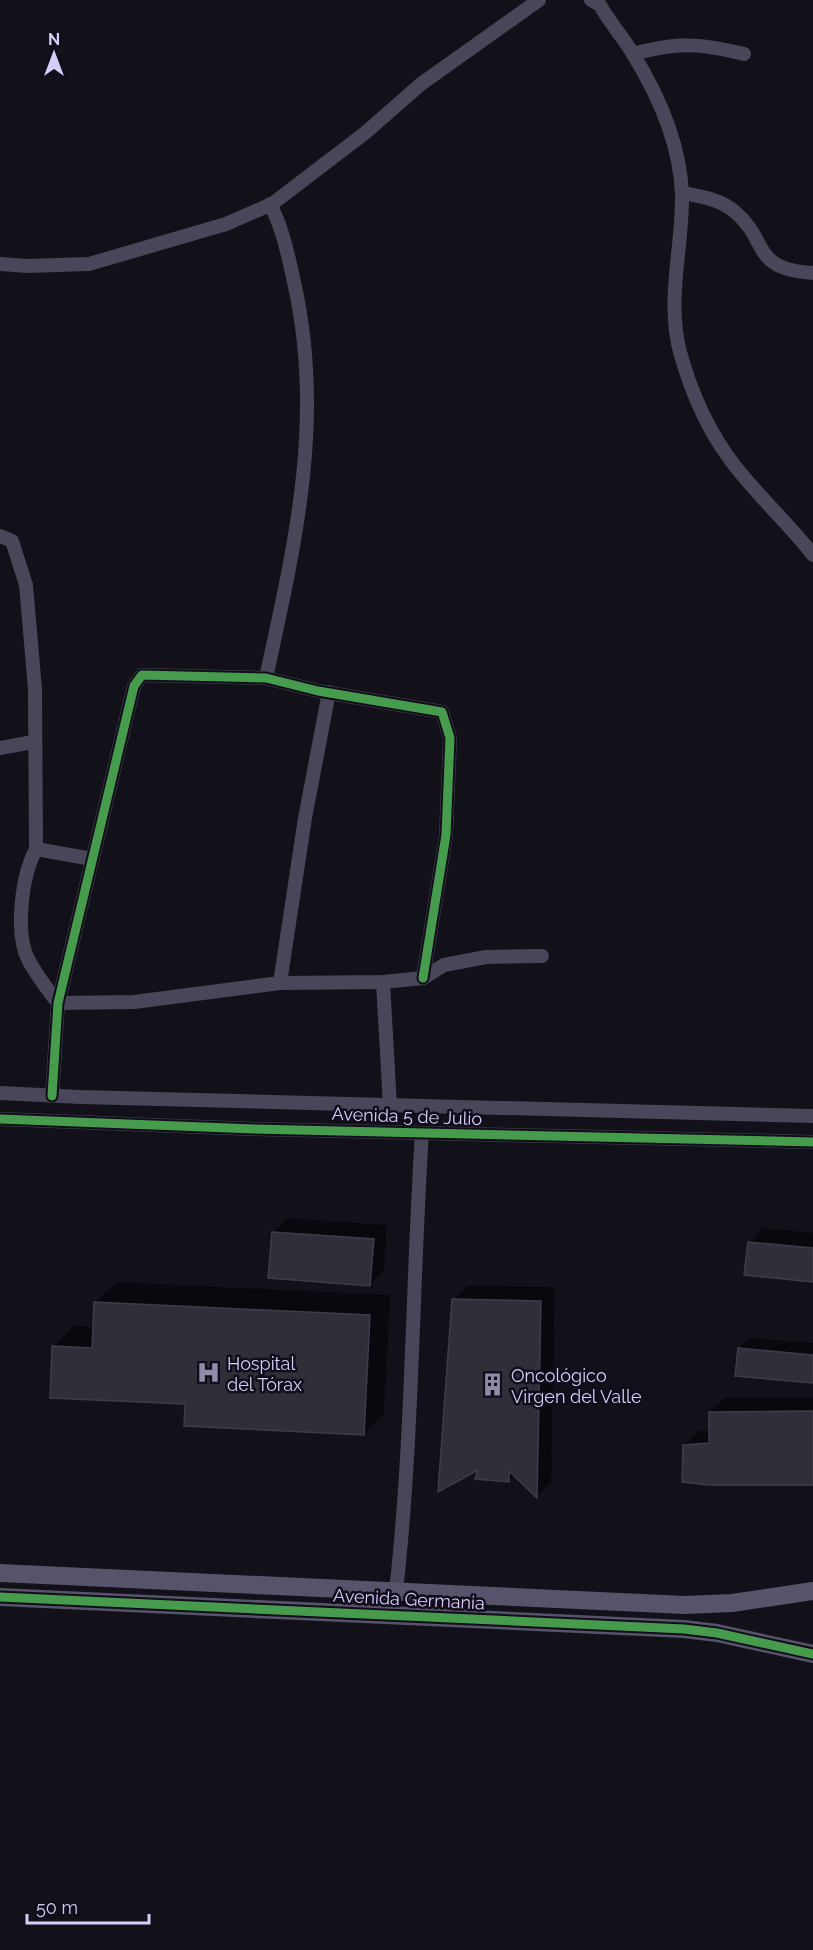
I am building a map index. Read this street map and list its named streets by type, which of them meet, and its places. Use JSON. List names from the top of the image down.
{
  "streets": {
    "street": ["Avenida 5 de Julio", "Avenida Germania"]
  },
  "places": {
    "hospital": ["Hospital del Tórax"],
    "building": ["Oncológico Virgen del Valle"]
  },
  "scale_bar": "50 m",
  "north": "top"
}
